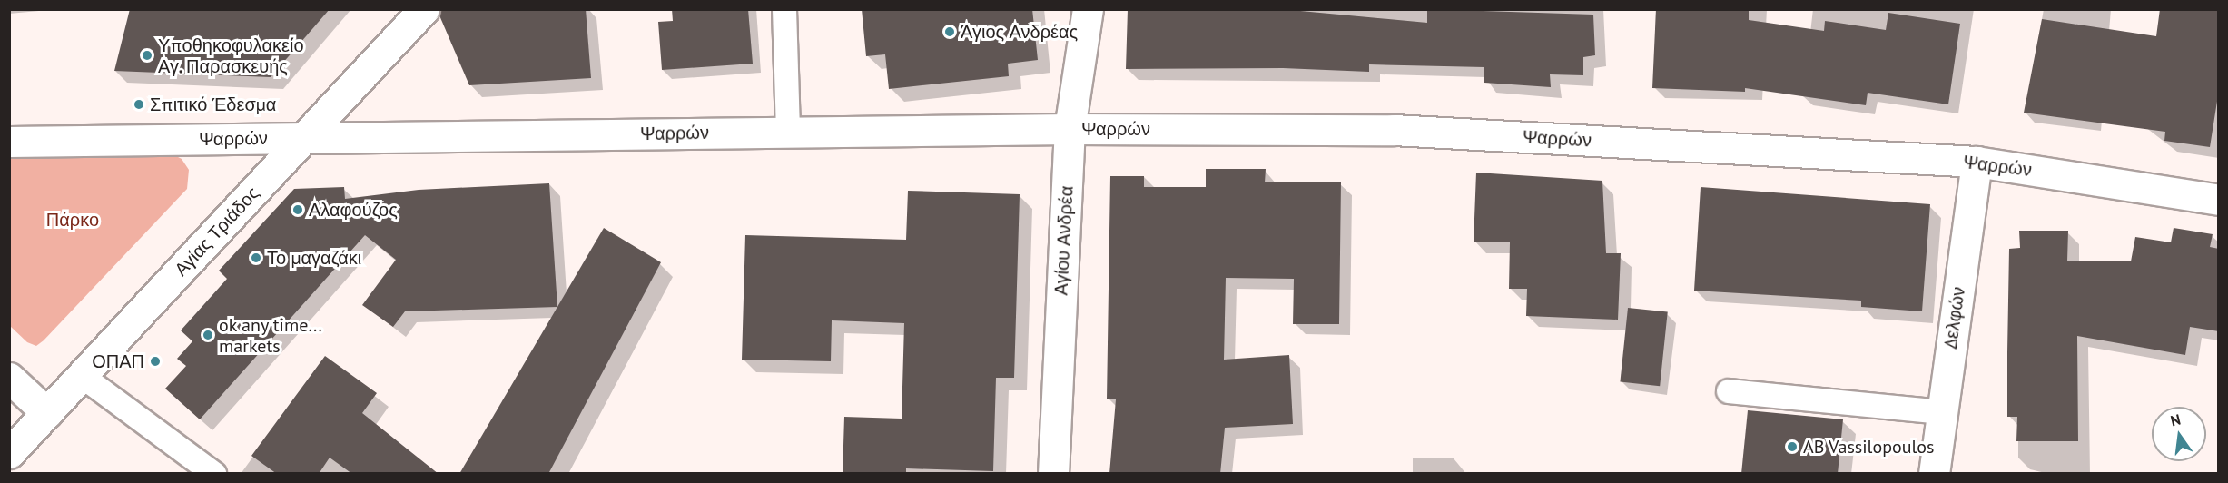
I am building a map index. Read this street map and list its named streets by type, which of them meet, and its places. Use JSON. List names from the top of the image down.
{
  "streets": {
    "street": [
      "Ψαρρών",
      "Αγίας Τριάδος",
      "Αγίου Ανδρέα",
      "Δελφών"
    ]
  },
  "crossings": [
    ["Ψαρρών", "Αγίας Τριάδος"],
    ["Ψαρρών", "Αγίου Ανδρέα"],
    ["Ψαρρών", "Δελφών"]
  ],
  "parks": ["Πάρκο"],
  "places": [
    "Άγιος Ανδρέας",
    "Υποθηκοφυλακείο Αγ. Παρασκευής",
    "Σπιτικό Έδεσμα",
    "Αλαφούζος",
    "Το μαγαζάκι",
    "ok any time... markets",
    "ΟΠΑΠ",
    "AB Vassilopoulos"
  ],
  "north": "top"
}
